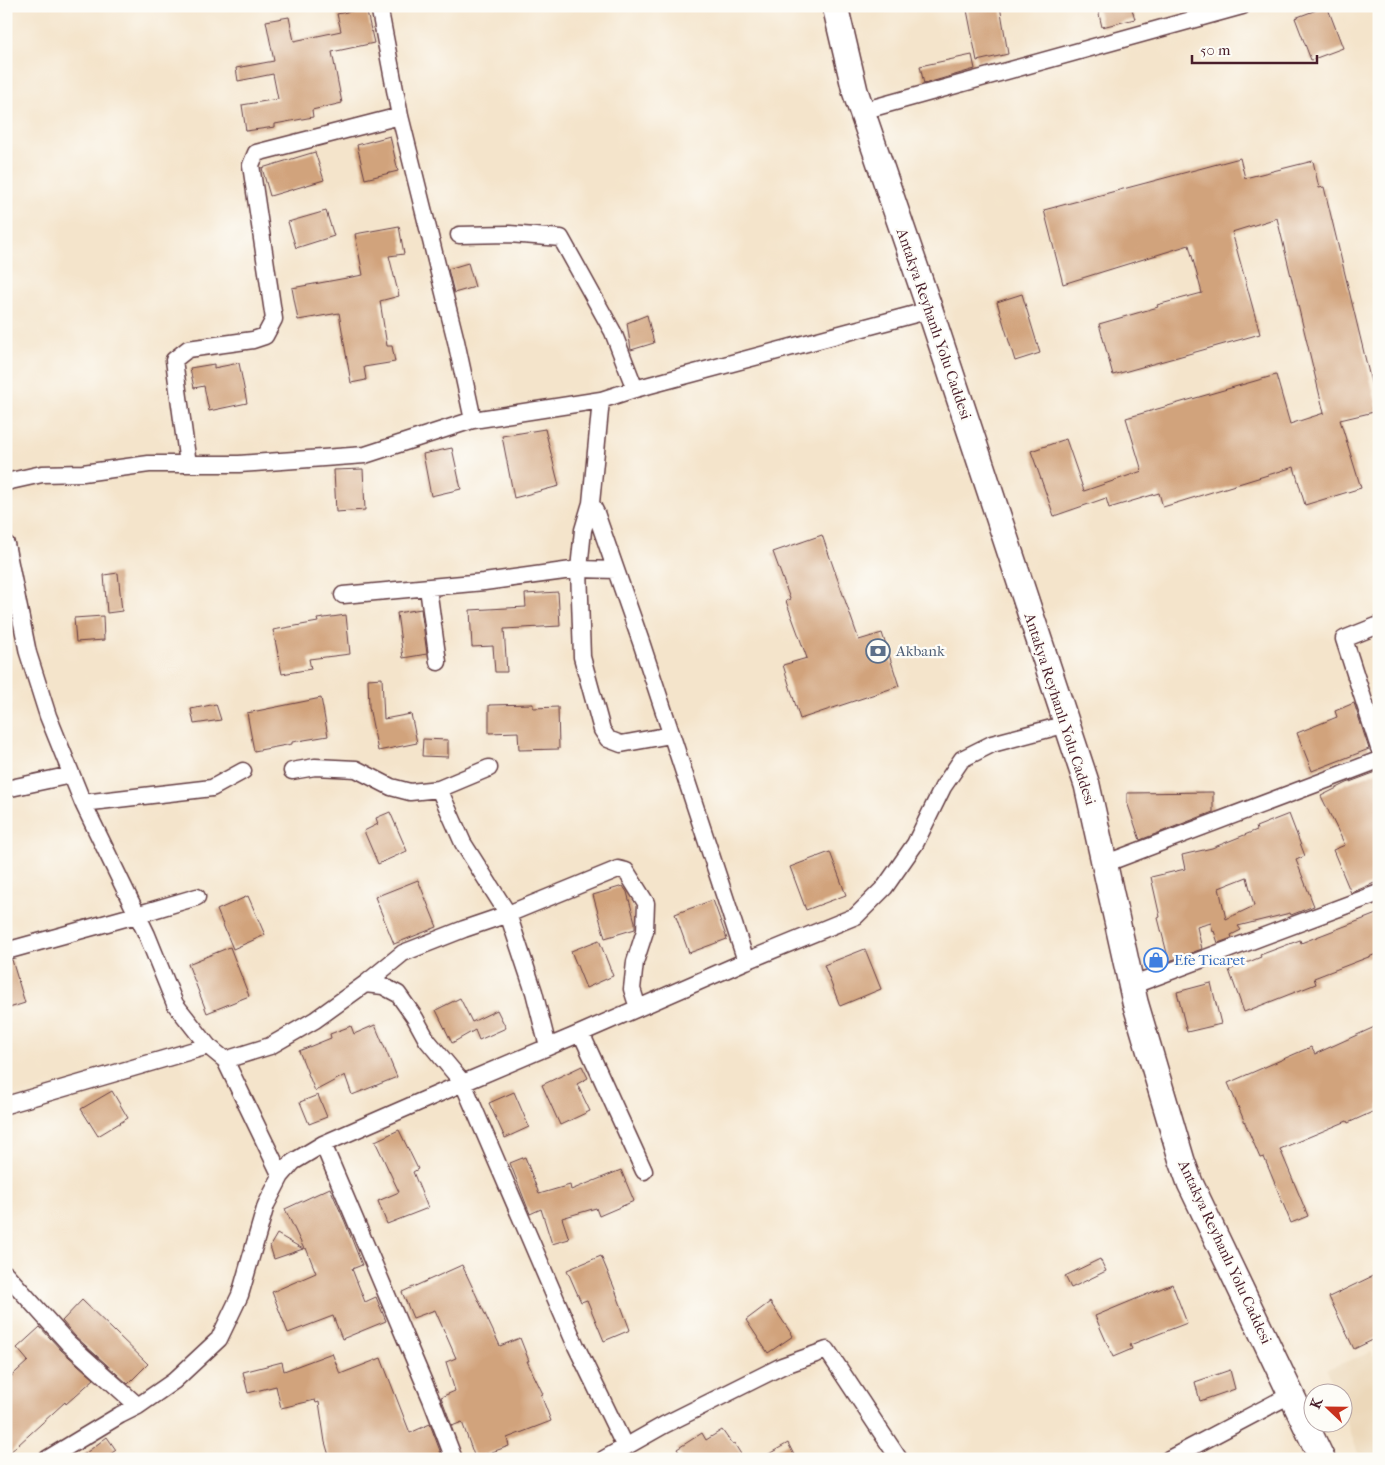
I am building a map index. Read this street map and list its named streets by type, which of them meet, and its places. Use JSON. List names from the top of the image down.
{
  "streets": {
    "main road": ["Antakya Reyhanlı Yolu Caddesi"]
  },
  "places": {
    "bank": ["Akbank"],
    "shop": ["Efe Ticaret"]
  },
  "scale_bar": "50 m",
  "north": "left"
}
